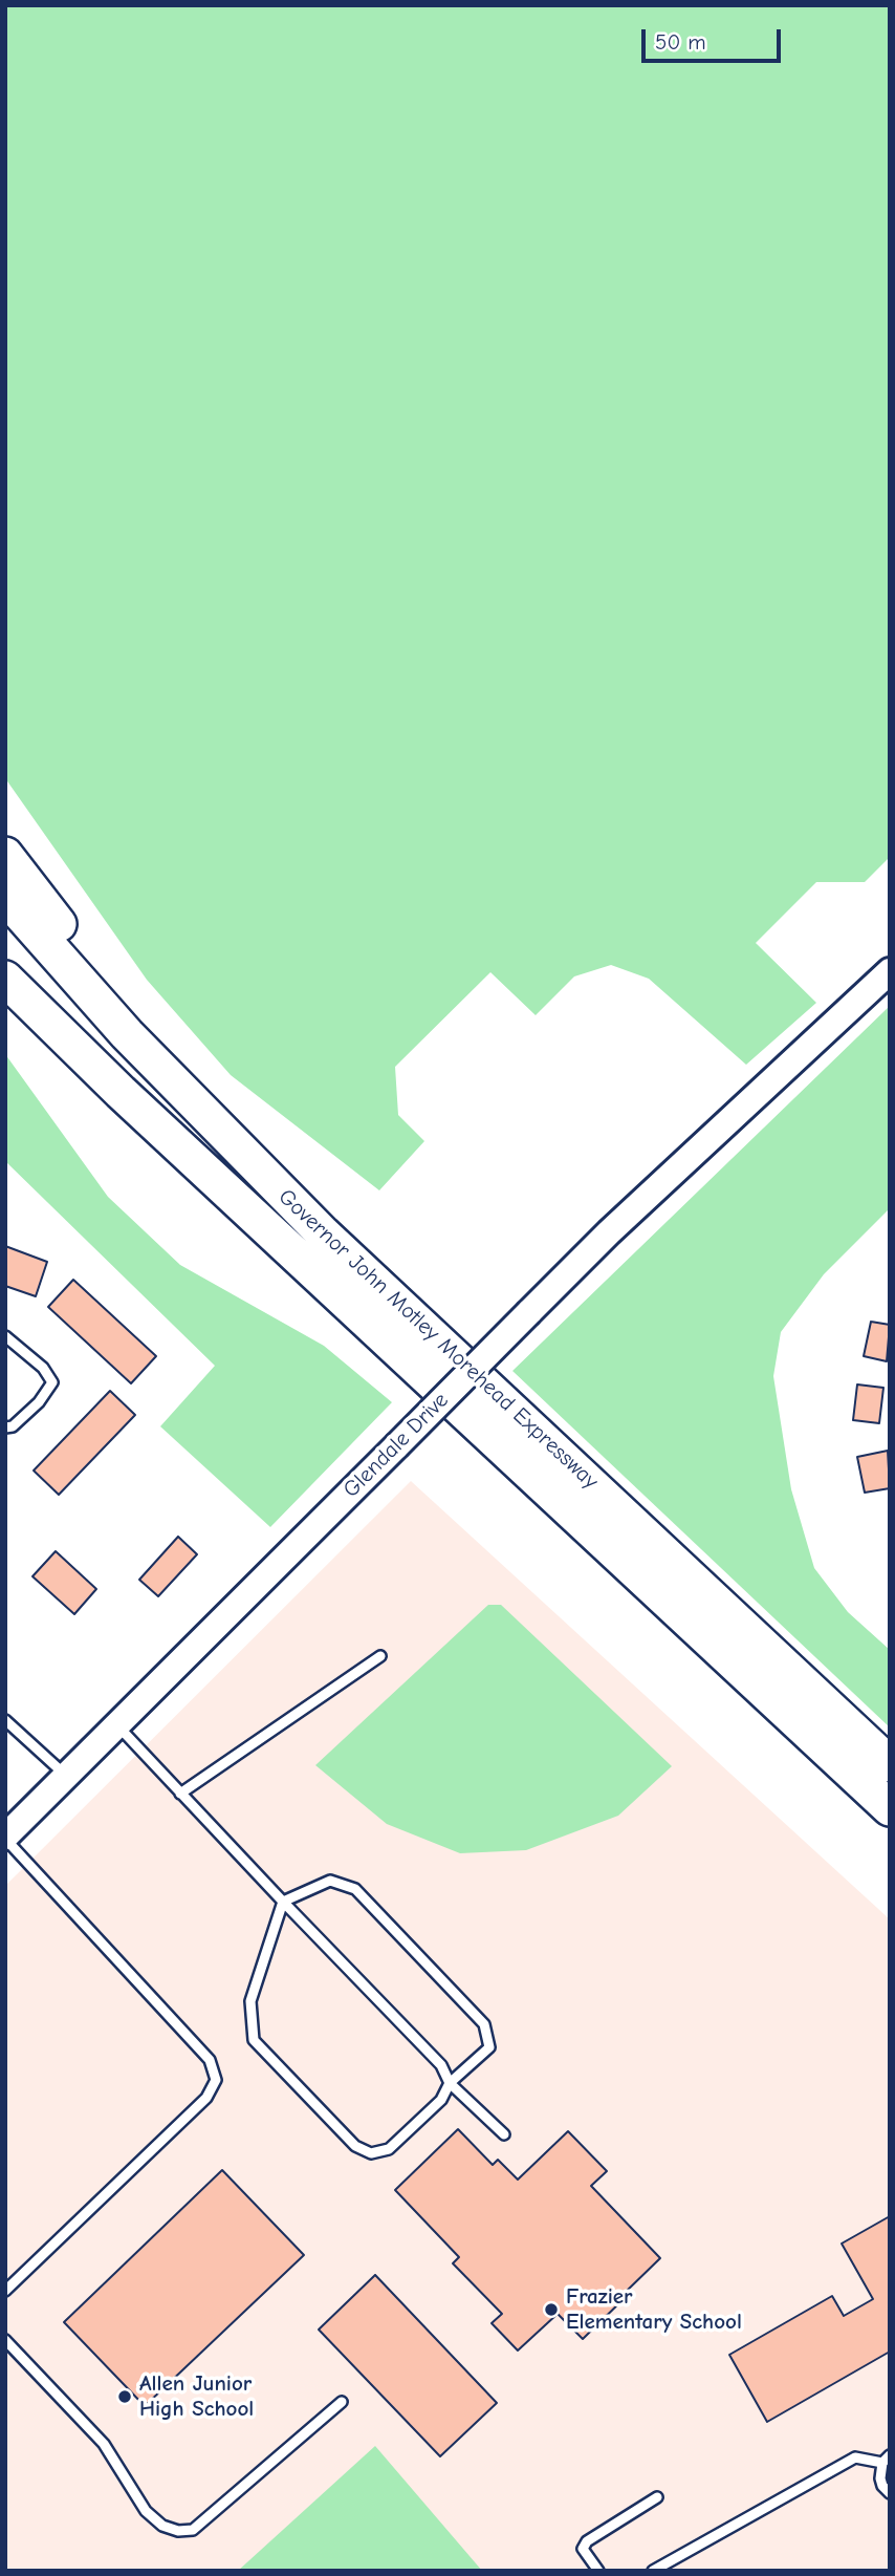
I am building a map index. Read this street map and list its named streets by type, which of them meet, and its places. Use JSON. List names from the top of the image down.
{
  "streets": {
    "highway": ["Governor John Motley Morehead Expressway"],
    "street": ["Glendale Drive"]
  },
  "places": ["Frazier Elementary School", "Allen Junior High School"],
  "scale_bar": "50 m"
}
